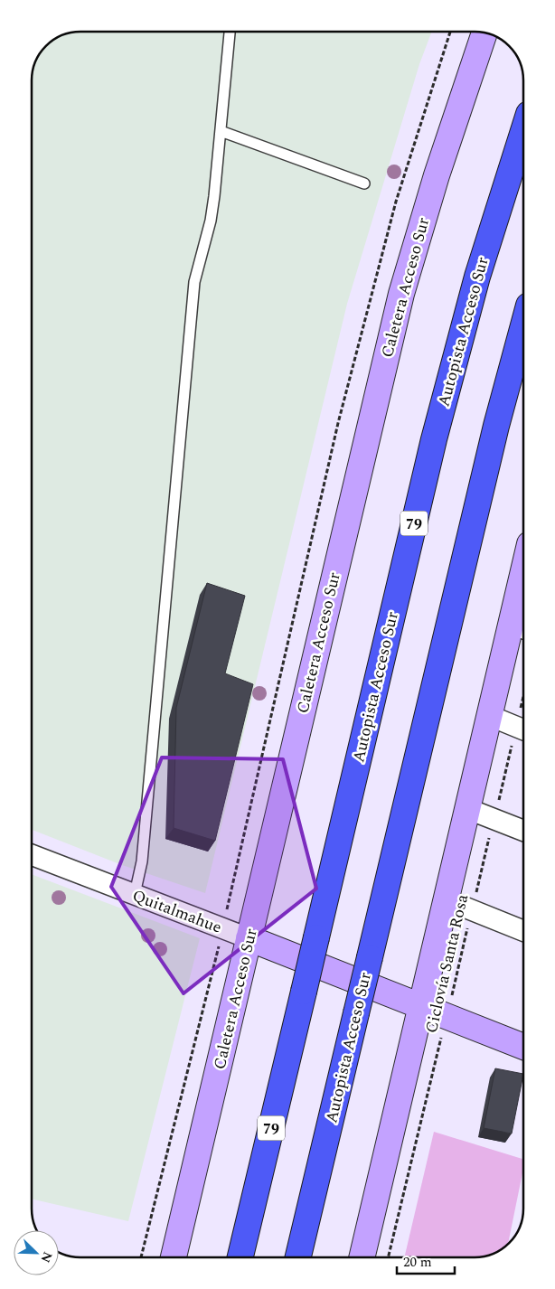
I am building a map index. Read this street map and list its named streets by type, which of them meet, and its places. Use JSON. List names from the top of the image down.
{
  "streets": {
    "highway": ["Autopista Acceso Sur", "79"],
    "main road": ["Caletera Acceso Sur", "Quitalmahue"],
    "path": ["Ciclovía Santa Rosa"]
  },
  "crossings": [
    ["Caletera Acceso Sur", "Quitalmahue"],
    ["Quitalmahue", "Ciclovía Santa Rosa"]
  ],
  "scale_bar": "20 m",
  "north": "bottom right"
}
